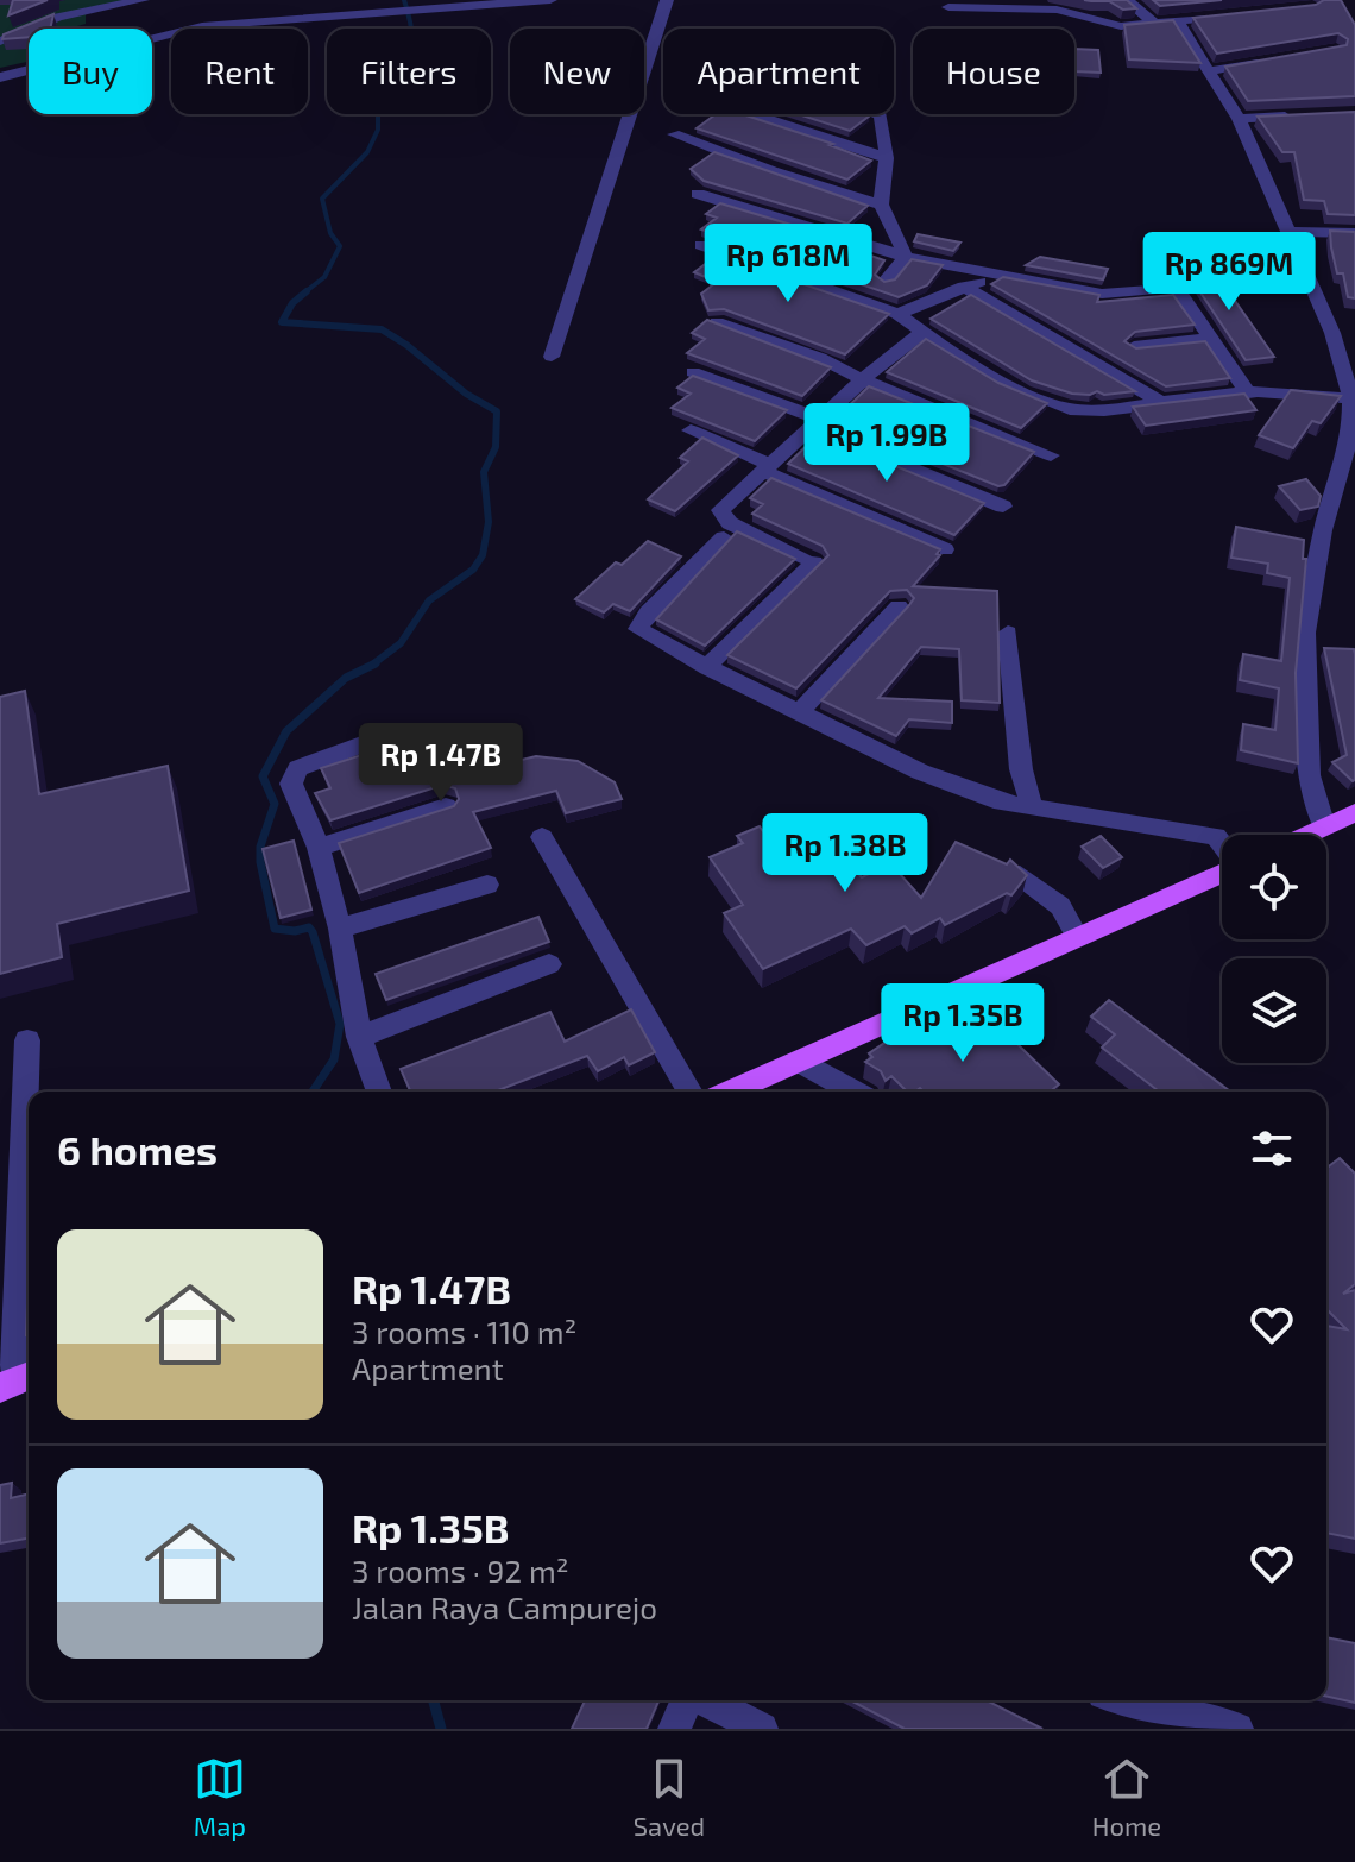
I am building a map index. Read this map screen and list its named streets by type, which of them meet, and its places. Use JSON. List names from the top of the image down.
{
  "page": {
    "chip": [
      "Buy",
      "Rent",
      "Filters",
      "New",
      "Apartment",
      "House"
    ],
    "price": [
      "Rp 618M",
      "Rp 869M",
      "Rp 1.99B",
      "Rp 1.47B",
      "Rp 1.38B",
      "Rp 1.35B"
    ],
    "heading": "6 homes",
    "list": [
      {
        "name": "Rp 1.47B",
        "note": "3 rooms · 110 m² · Apartment"
      },
      {
        "name": "Rp 1.35B",
        "note": "3 rooms · 92 m² · Jalan Raya Campurejo"
      }
    ],
    "tabs": ["Map", "Saved", "Home"]
  }
}
